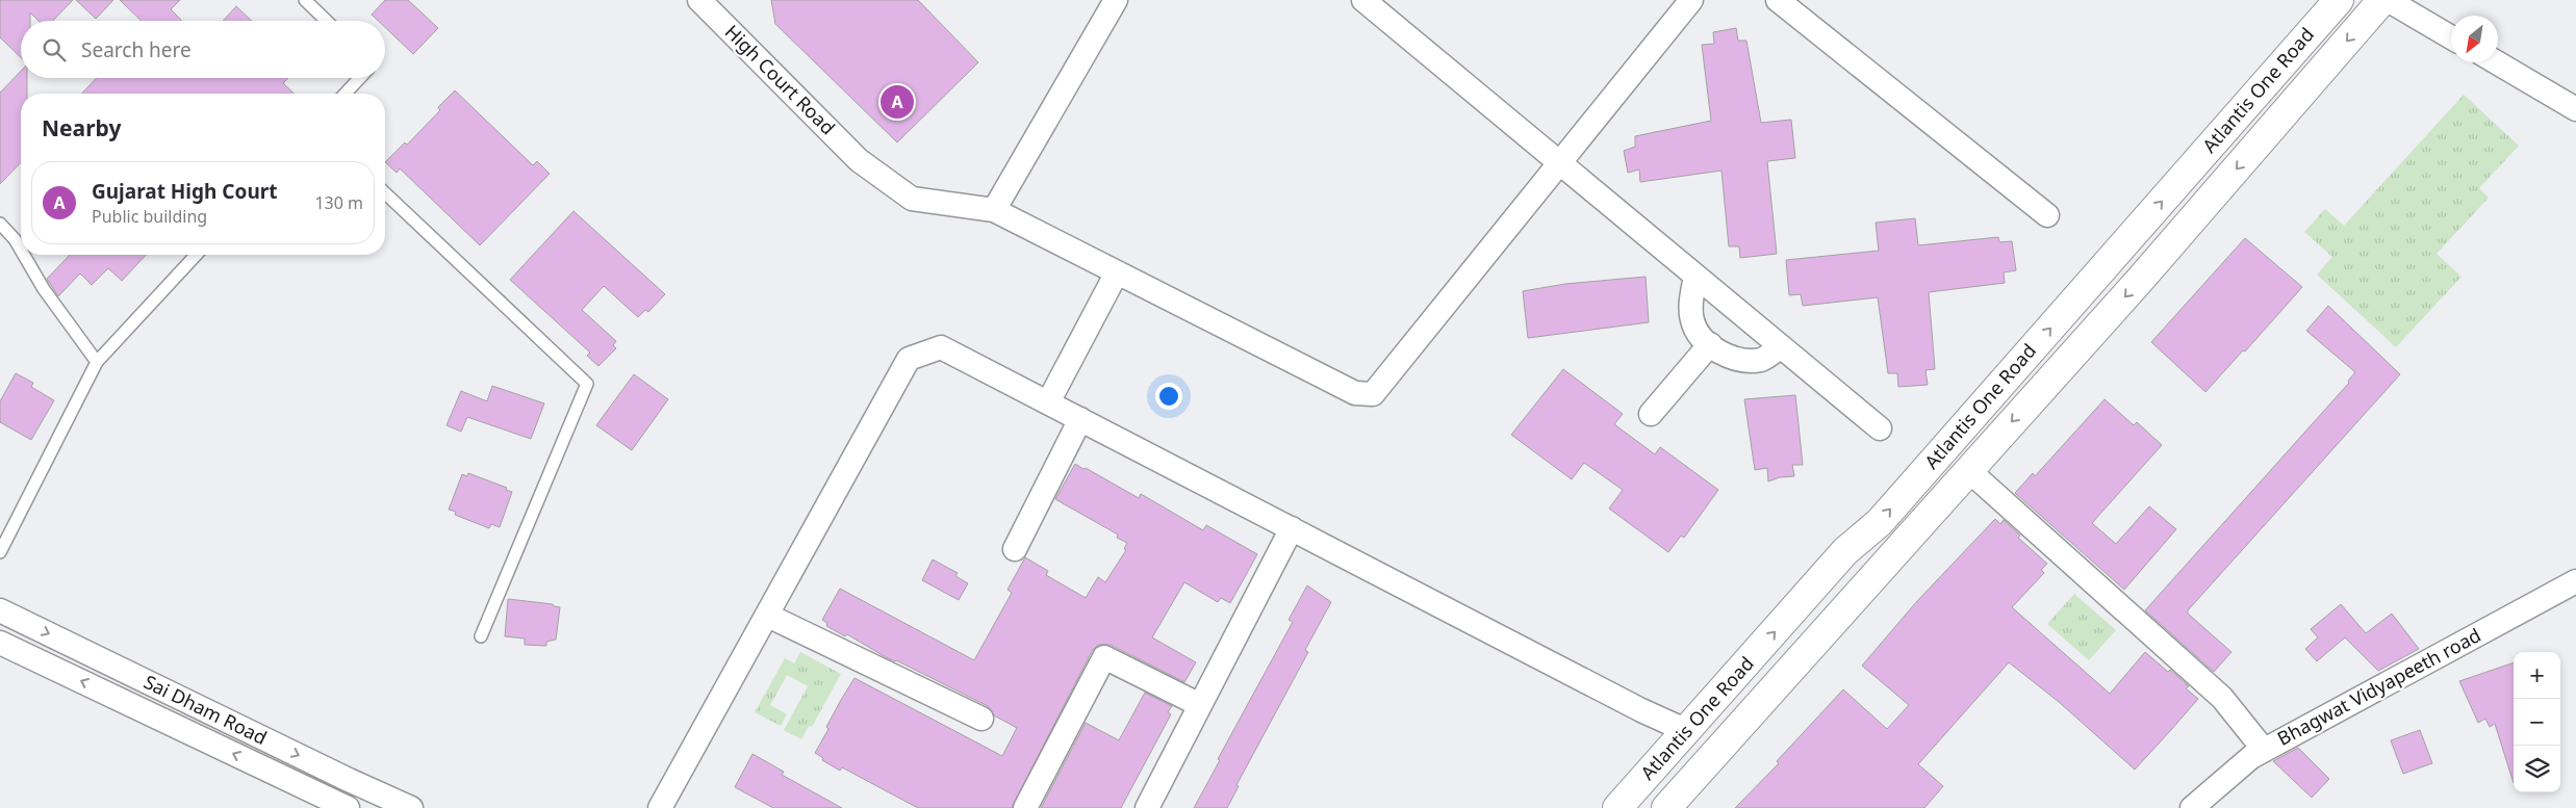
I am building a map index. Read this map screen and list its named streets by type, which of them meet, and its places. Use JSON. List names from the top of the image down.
{
  "streets": {
    "street": [
      "High Court Road",
      "Atlantis One Road",
      "Bhagwat Vidyapeeth road",
      "Sai Dham Road"
    ]
  },
  "north": "bottom left",
  "page": {
    "search": "Search here",
    "pins": "A",
    "heading": "Nearby",
    "list": [
      {
        "mark": "A",
        "name": "Gujarat High Court",
        "note": "Public building",
        "value": "130 m"
      }
    ],
    "map_buttons": ["+", "−"]
  }
}
